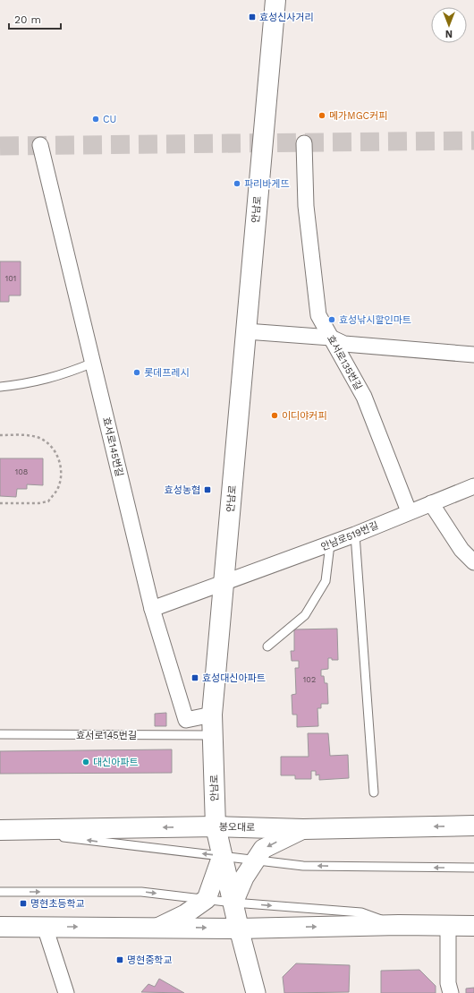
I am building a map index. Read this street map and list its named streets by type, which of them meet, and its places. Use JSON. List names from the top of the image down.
{
  "streets": {
    "main road": ["안남로", "봉오대로"],
    "street": ["효서로135번길", "효서로145번길", "안남로519번길"]
  },
  "crossings": [
    ["안남로", "효서로145번길"],
    ["안남로", "안남로519번길"],
    ["안남로", "봉오대로"],
    ["효서로135번길", "안남로519번길"],
    ["효서로145번길", "안남로519번길"]
  ],
  "places": {
    "transit": [
      "효성신사거리",
      "효성농협",
      "효성대신아파트",
      "명현초등학교",
      "명현중학교"
    ],
    "other": [
      "메가MGC커피",
      "CU",
      "파리바게뜨",
      "효성낚시할인마트",
      "롯데프레시",
      "이디야커피",
      "대신아파트"
    ]
  },
  "house_numbers": ["101", "108", "102"],
  "scale_bar": "20 m",
  "north": "bottom"
}
